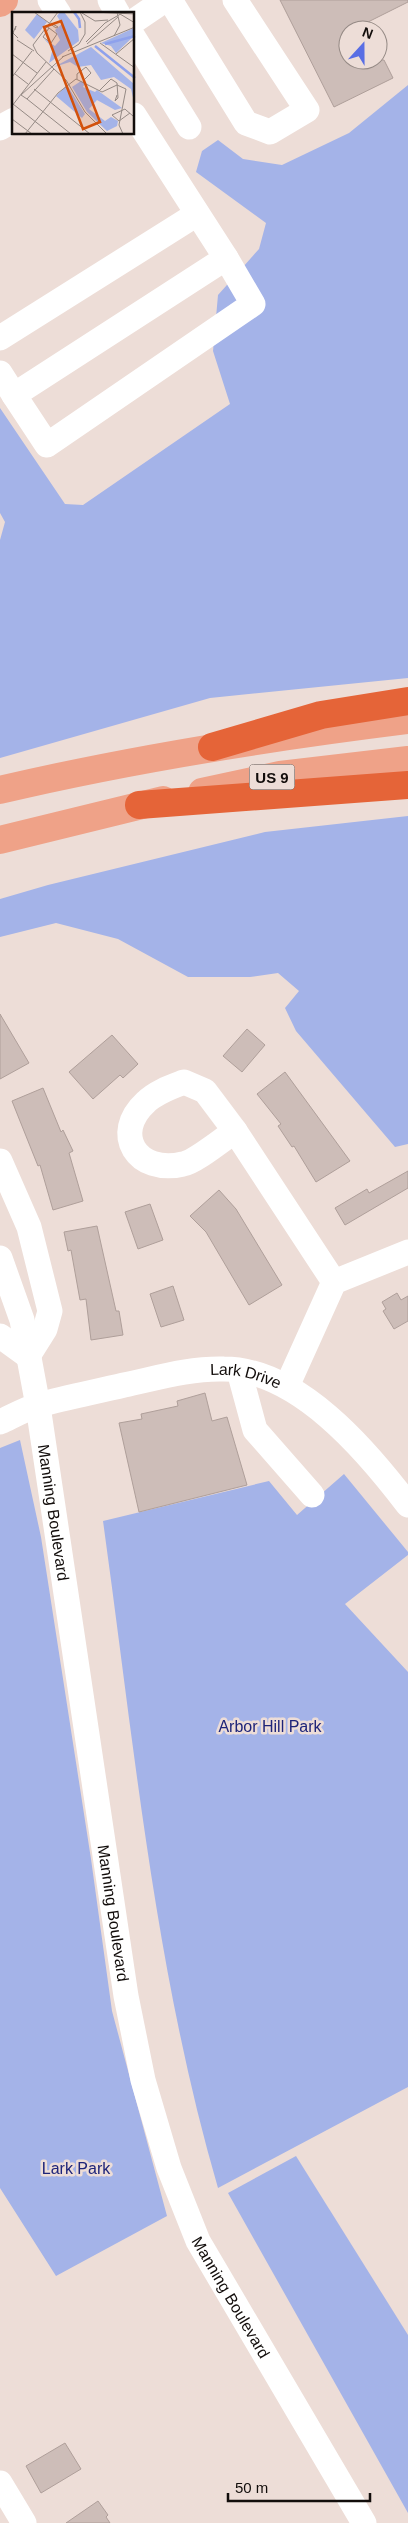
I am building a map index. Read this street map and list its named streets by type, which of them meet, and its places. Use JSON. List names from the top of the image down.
{
  "streets": {
    "main road": ["US 9"],
    "street": ["Lark Drive", "Manning Boulevard"]
  },
  "crossings": [
    ["Lark Drive", "Manning Boulevard"]
  ],
  "parks": ["Arbor Hill Park", "Lark Park"],
  "scale_bar": "50 m",
  "north": "top"
}
